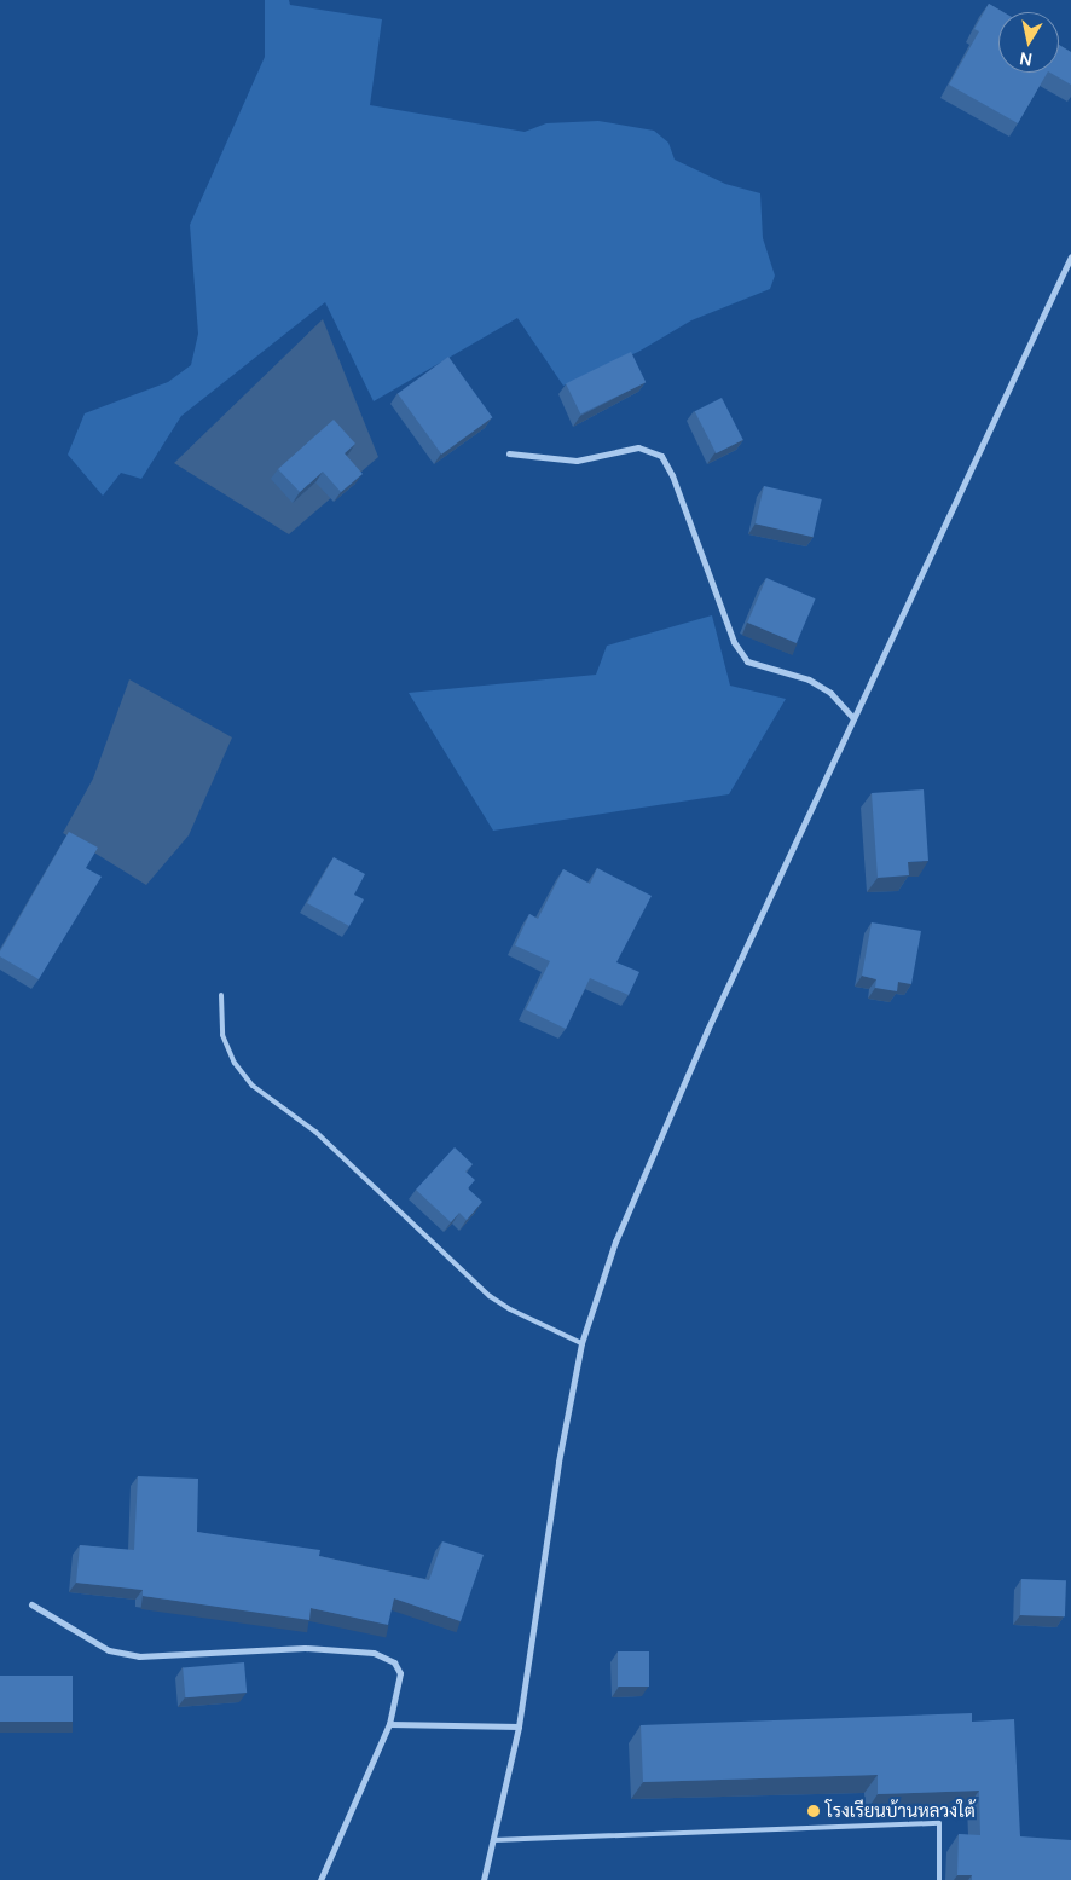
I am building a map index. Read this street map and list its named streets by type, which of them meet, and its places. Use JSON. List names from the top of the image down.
{
  "places": ["โรงเรียนบ้านหลวงใต้"],
  "north": "bottom"
}
